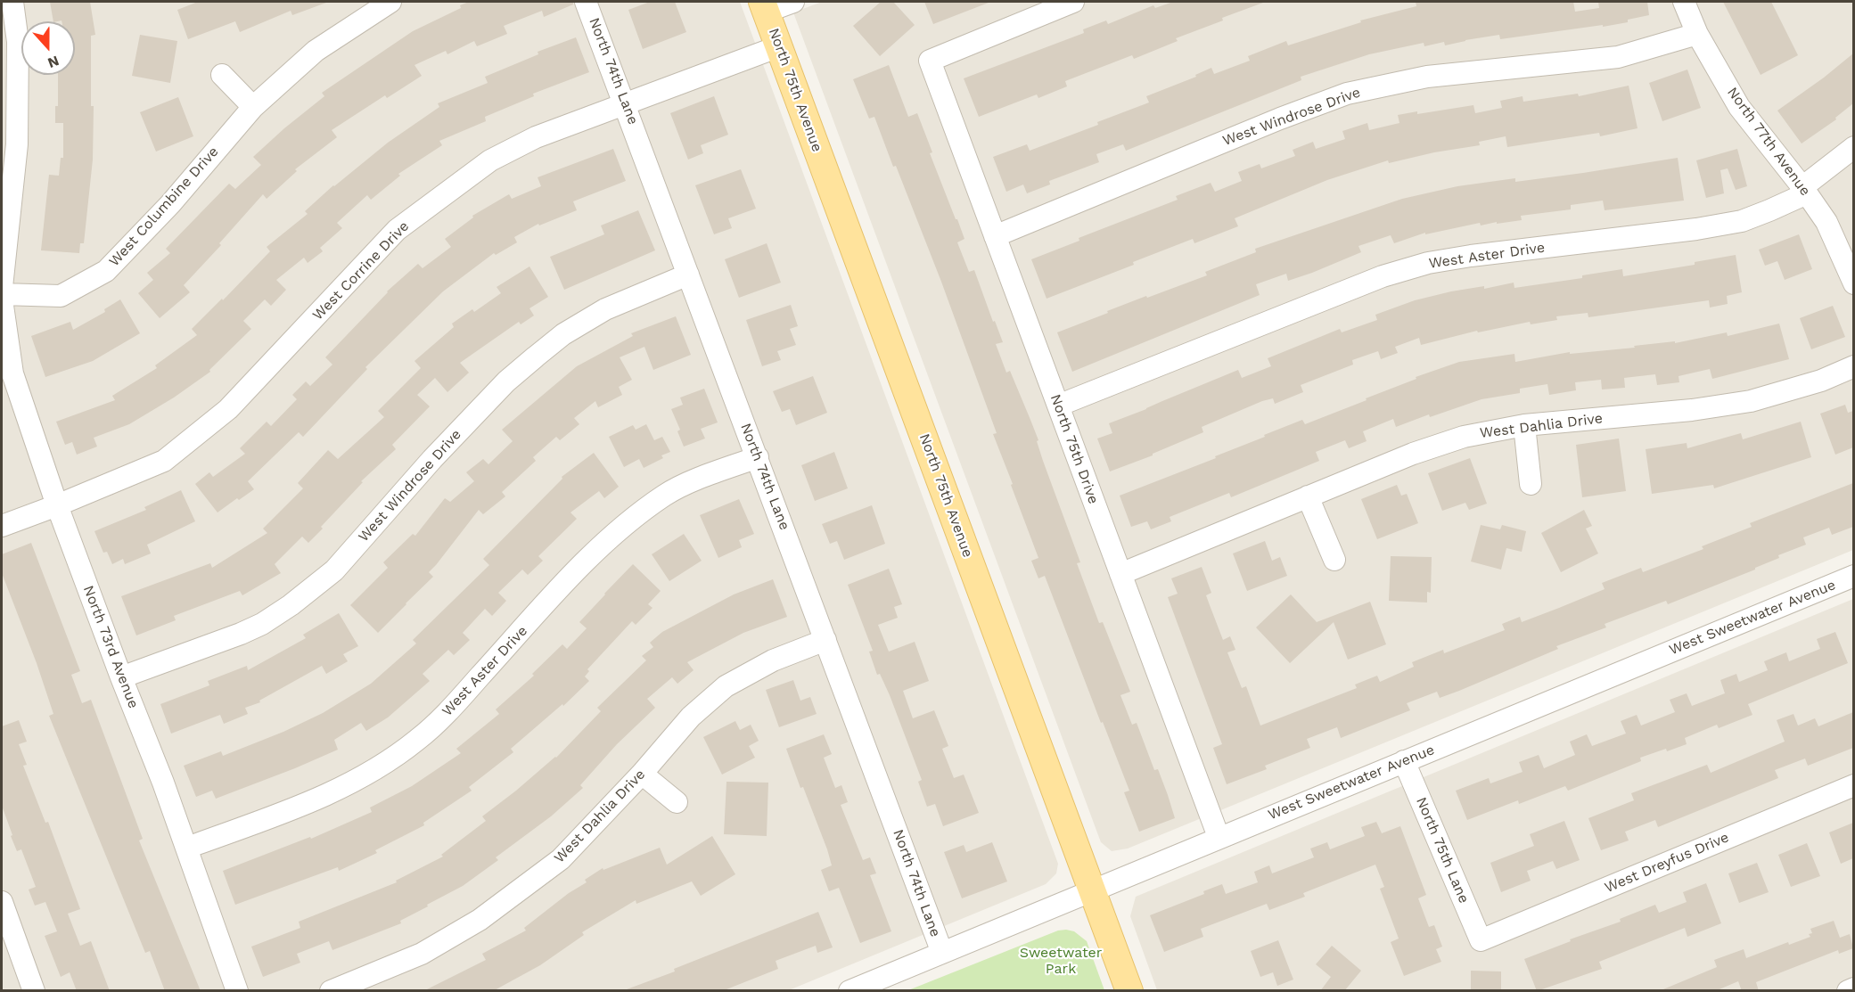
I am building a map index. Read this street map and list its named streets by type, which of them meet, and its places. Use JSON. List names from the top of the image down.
{
  "streets": {
    "main road": ["North 75th Avenue"],
    "street": [
      "North 74th Lane",
      "West Windrose Drive",
      "North 77th Avenue",
      "West Columbine Drive",
      "West Aster Drive",
      "West Corrine Drive",
      "West Dahlia Drive",
      "North 75th Drive",
      "West Sweetwater Avenue",
      "North 73rd Avenue",
      "North 75th Lane",
      "West Dreyfus Drive"
    ]
  },
  "crossings": [
    ["North 74th Lane", "West Windrose Drive"],
    ["North 74th Lane", "West Aster Drive"],
    ["North 74th Lane", "West Corrine Drive"],
    ["North 74th Lane", "West Dahlia Drive"],
    ["North 74th Lane", "West Sweetwater Avenue"],
    ["North 75th Avenue", "West Corrine Drive"],
    ["North 75th Avenue", "West Sweetwater Avenue"],
    ["West Windrose Drive", "North 77th Avenue"],
    ["West Windrose Drive", "North 75th Drive"],
    ["West Windrose Drive", "North 73rd Avenue"],
    ["North 77th Avenue", "West Aster Drive"],
    ["West Aster Drive", "North 75th Drive"],
    ["West Aster Drive", "North 73rd Avenue"],
    ["West Corrine Drive", "North 73rd Avenue"],
    ["West Dahlia Drive", "North 75th Drive"],
    ["North 75th Drive", "West Sweetwater Avenue"],
    ["West Sweetwater Avenue", "North 75th Lane"],
    ["North 75th Lane", "West Dreyfus Drive"]
  ],
  "parks": ["Sweetwater Park"],
  "north": "bottom"
}
